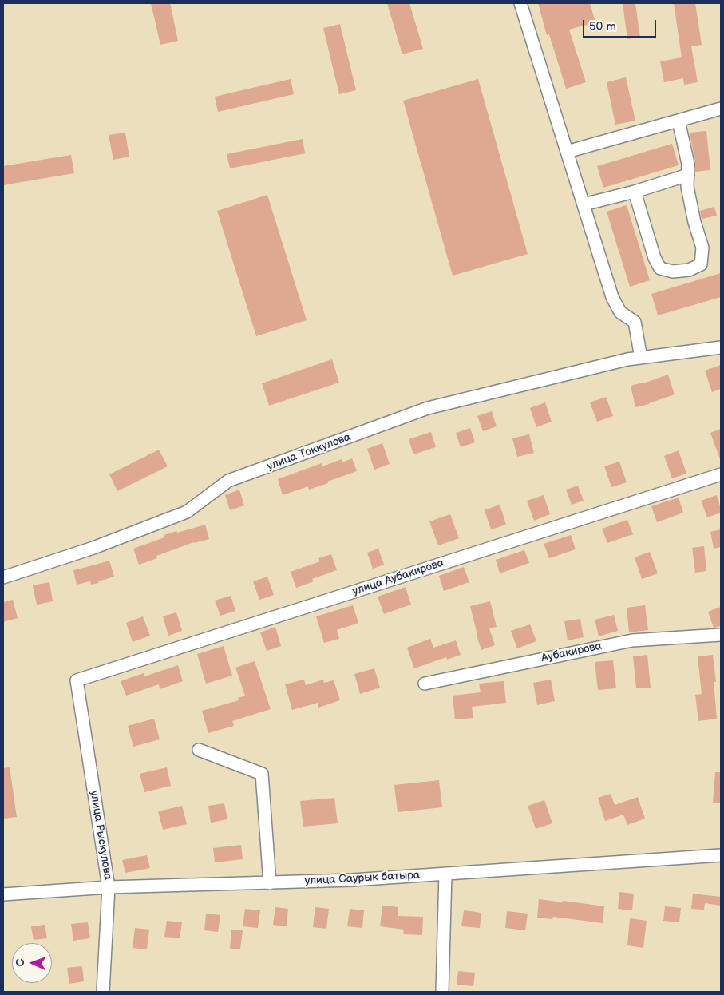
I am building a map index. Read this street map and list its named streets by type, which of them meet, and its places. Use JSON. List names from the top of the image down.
{
  "streets": {
    "street": [
      "улица Токкулова",
      "улица Аубакирова",
      "Аубакирова",
      "улица Рыскулова",
      "улица Саурык батыра"
    ]
  },
  "crossings": [
    ["улица Аубакирова", "улица Рыскулова"],
    ["улица Рыскулова", "улица Саурык батыра"]
  ],
  "scale_bar": "50 m",
  "north": "left"
}
